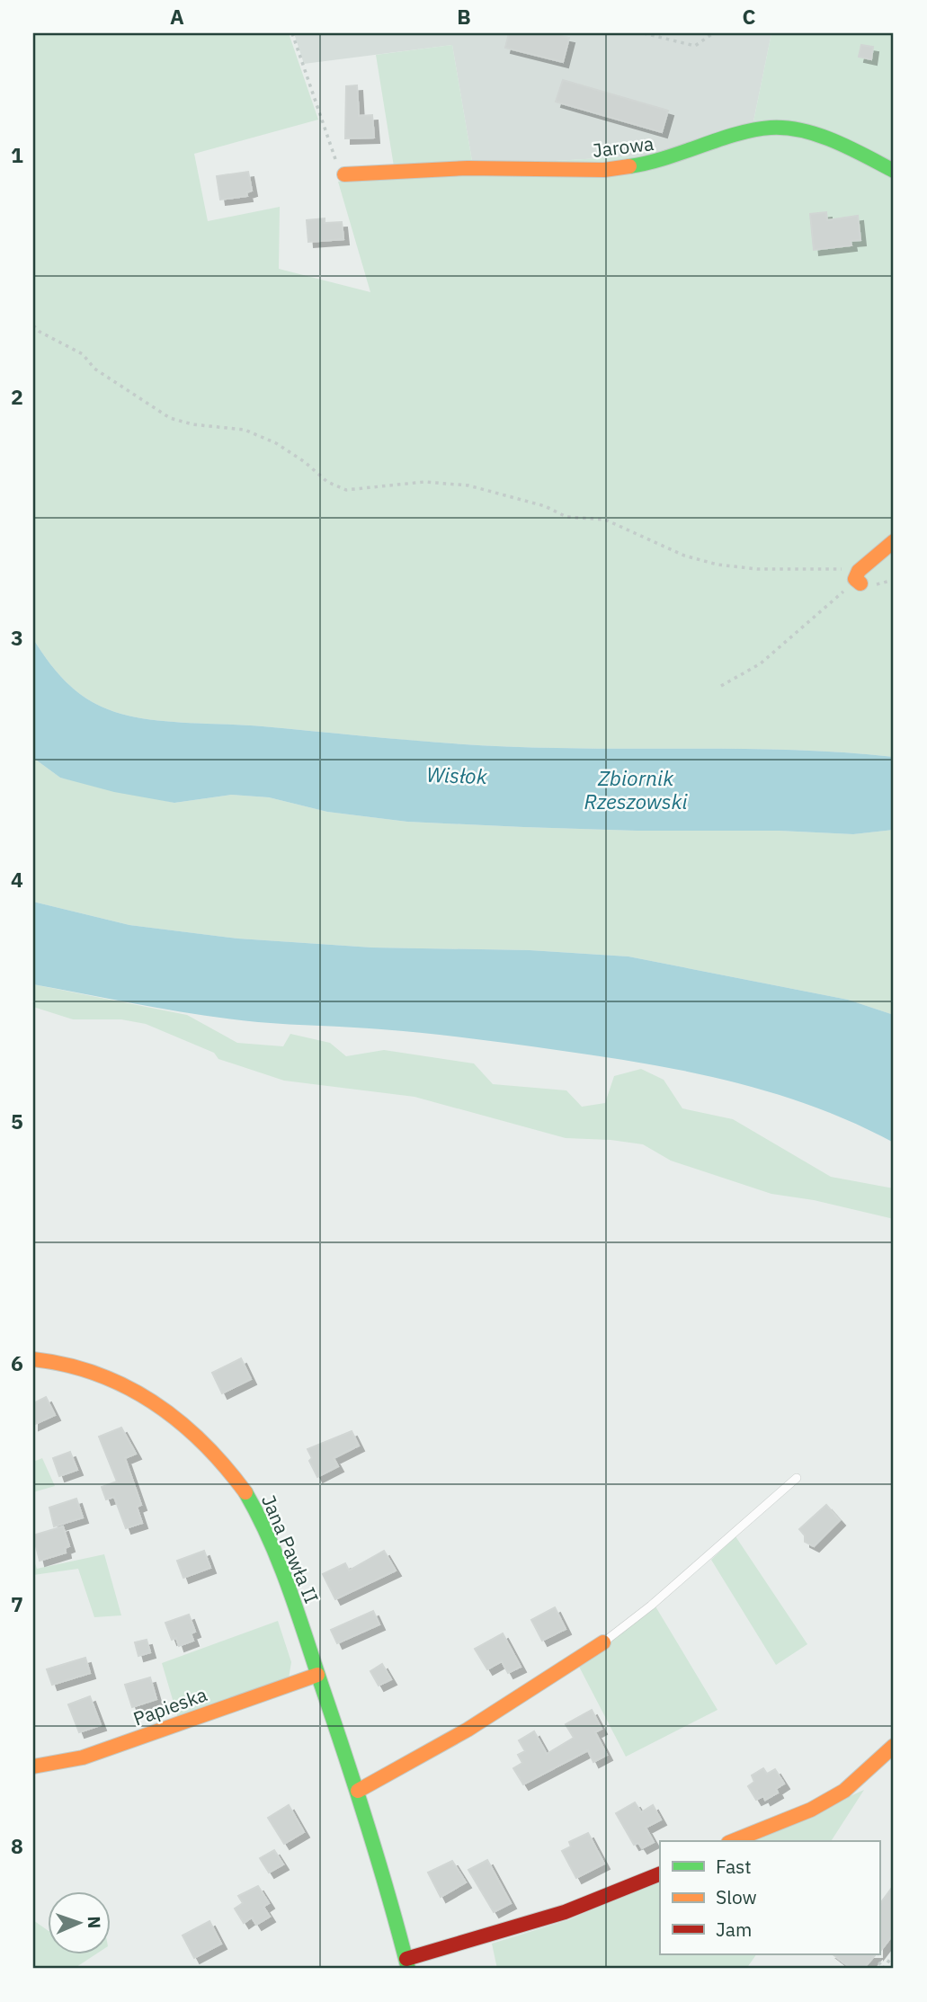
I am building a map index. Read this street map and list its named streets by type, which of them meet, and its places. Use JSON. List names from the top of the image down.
{
  "streets": {
    "street": ["Jarowa", "Jana Pawła II", "Papieska"]
  },
  "crossings": [
    ["Jana Pawła II", "Papieska"]
  ],
  "water": ["Wisłok", "Zbiornik Rzeszowski"],
  "legend": ["Fast", "Slow", "Jam"],
  "north": "right",
  "grid": {
    "columns": ["A", "B", "C"],
    "rows": [
      "1",
      "2",
      "3",
      "4",
      "5",
      "6",
      "7",
      "8"
    ]
  }
}
